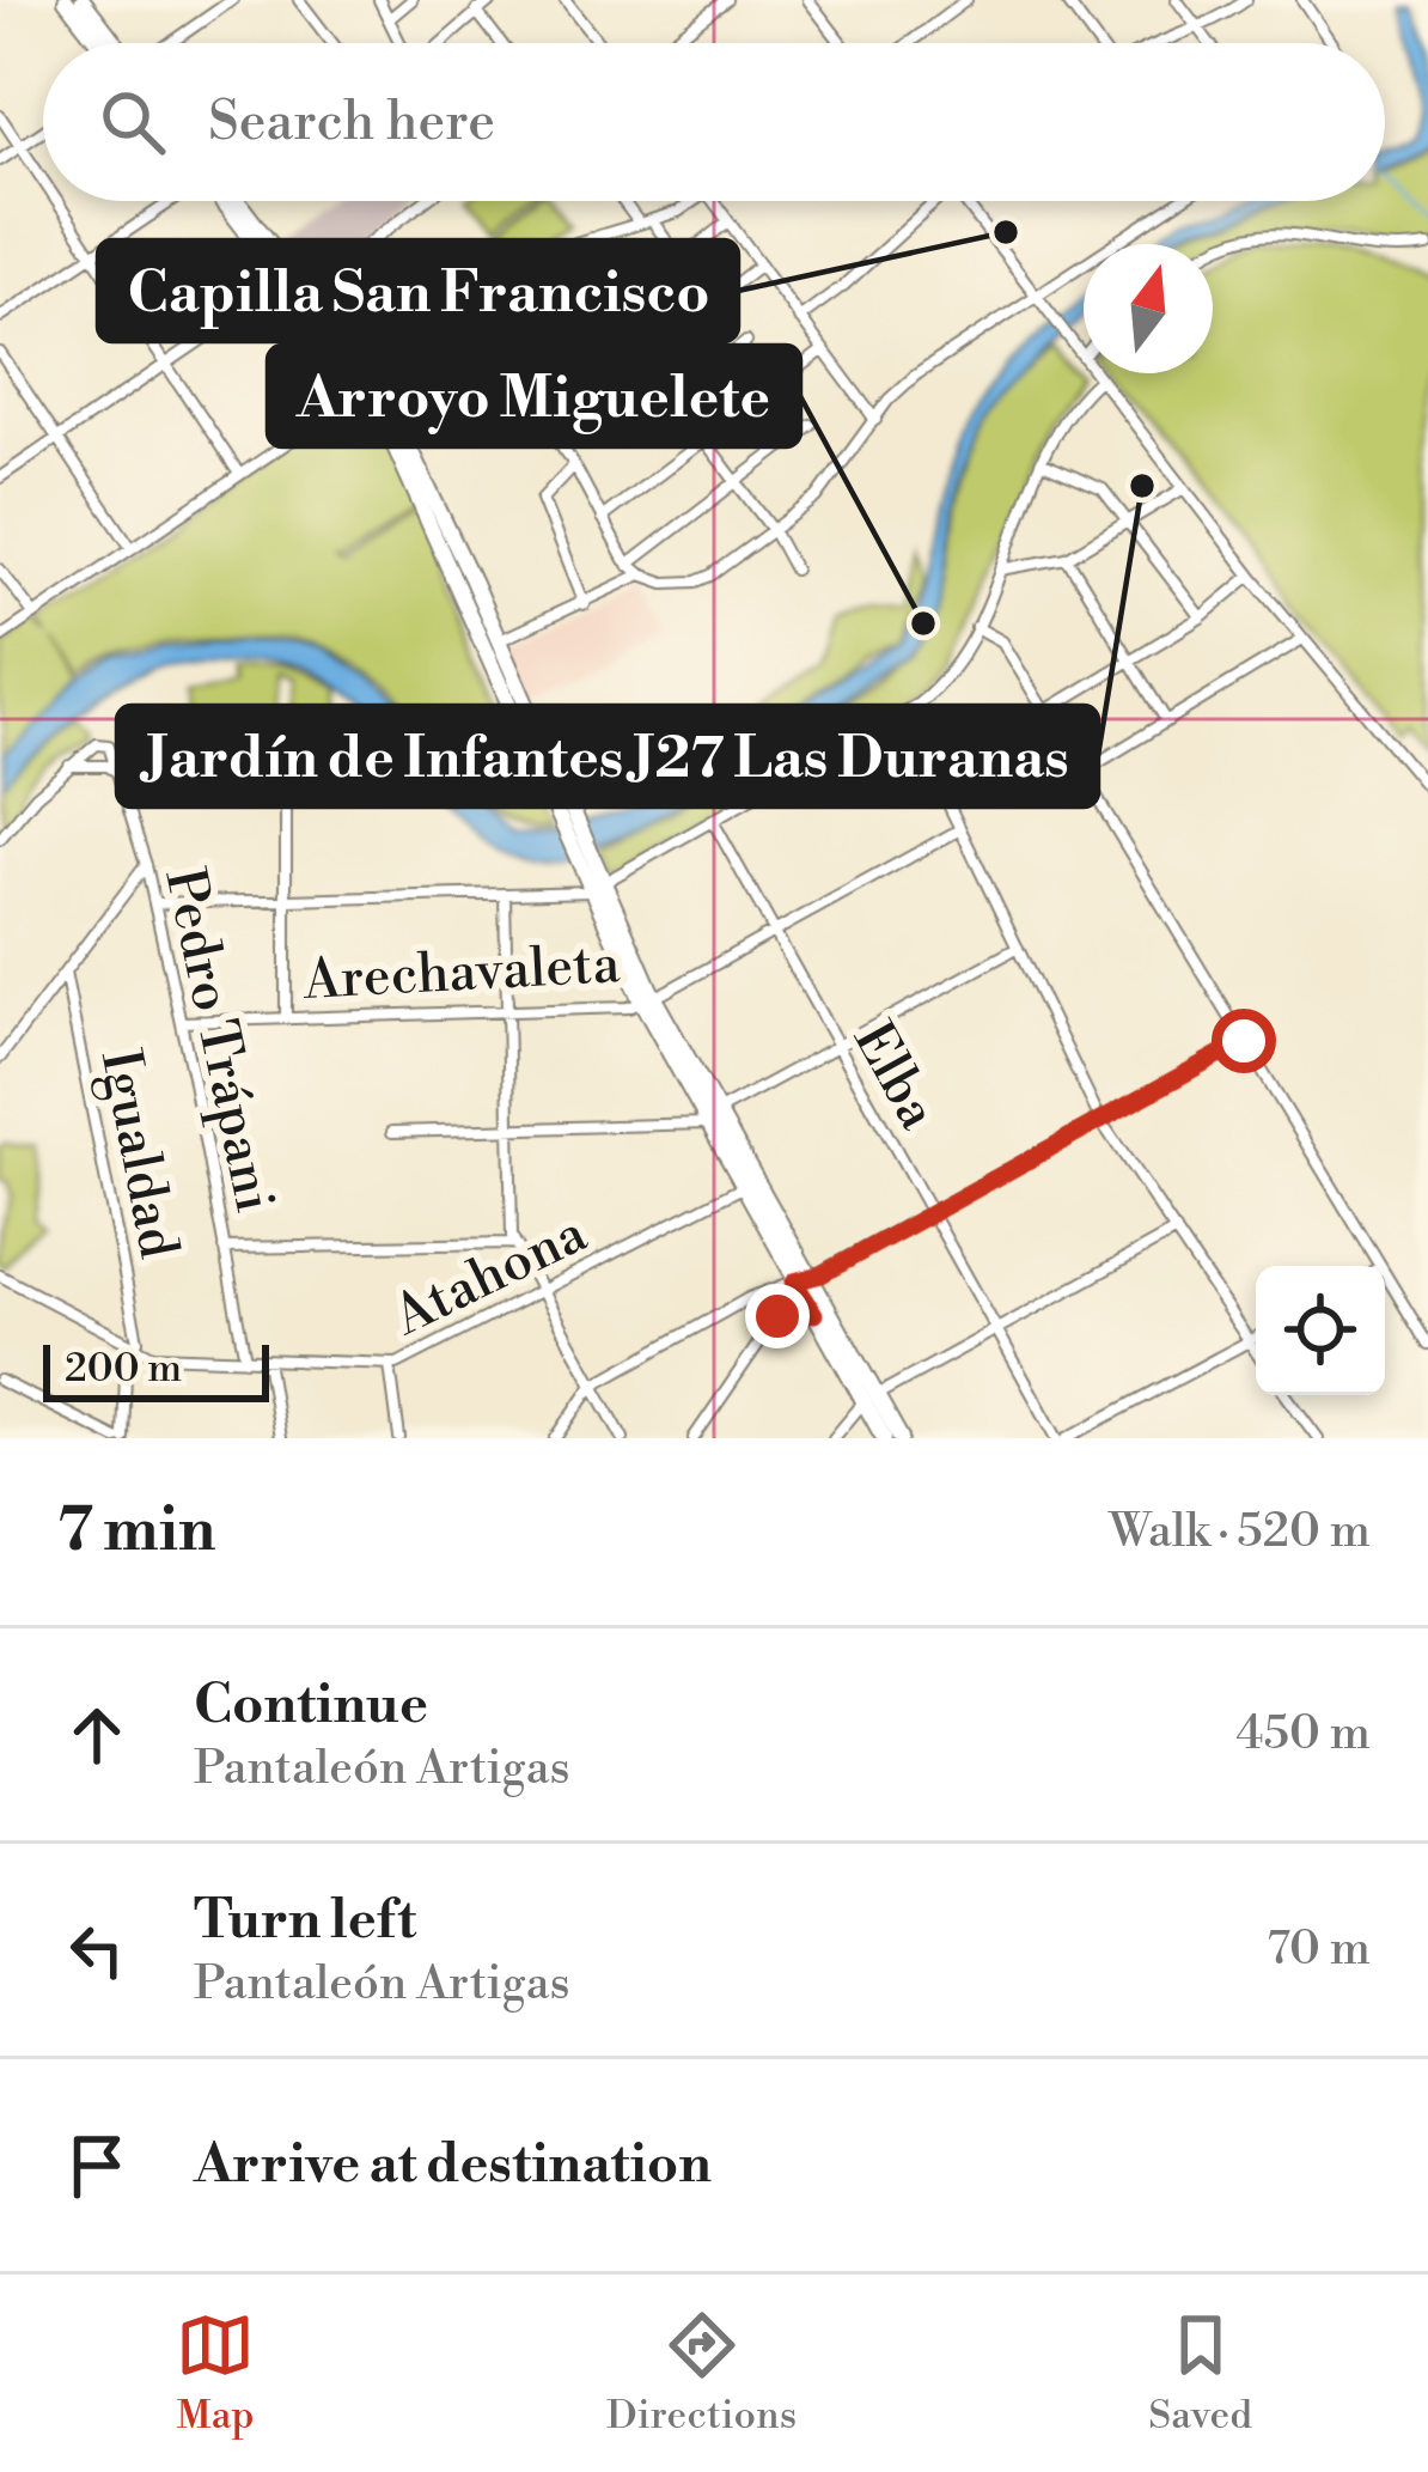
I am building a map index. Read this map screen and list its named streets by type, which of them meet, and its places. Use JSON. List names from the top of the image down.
{
  "streets": {
    "street": [
      "Arechavaleta",
      "Pedro Trápani",
      "Elba",
      "Igualdad",
      "Atahona"
    ]
  },
  "crossings": [
    ["Arechavaleta", "Pedro Trápani"],
    ["Arechavaleta", "Elba"],
    ["Pedro Trápani", "Atahona"],
    ["Igualdad", "Atahona"]
  ],
  "places": ["Capilla San Francisco", "Jardín de Infantes J27 Las Duranas", "Arroyo Miguelete"],
  "scale_bar": "200 m",
  "north": "top",
  "page": {
    "search": "Search here",
    "scale": "200 m",
    "heading": ["7 min", "Walk · 520 m"],
    "list": [
      ["Continue", "Pantaleón Artigas", "450 m"],
      ["Turn left", "Pantaleón Artigas", "70 m"],
      "Arrive at destination"
    ],
    "nav": ["Map", "Directions", "Saved"]
  }
}
